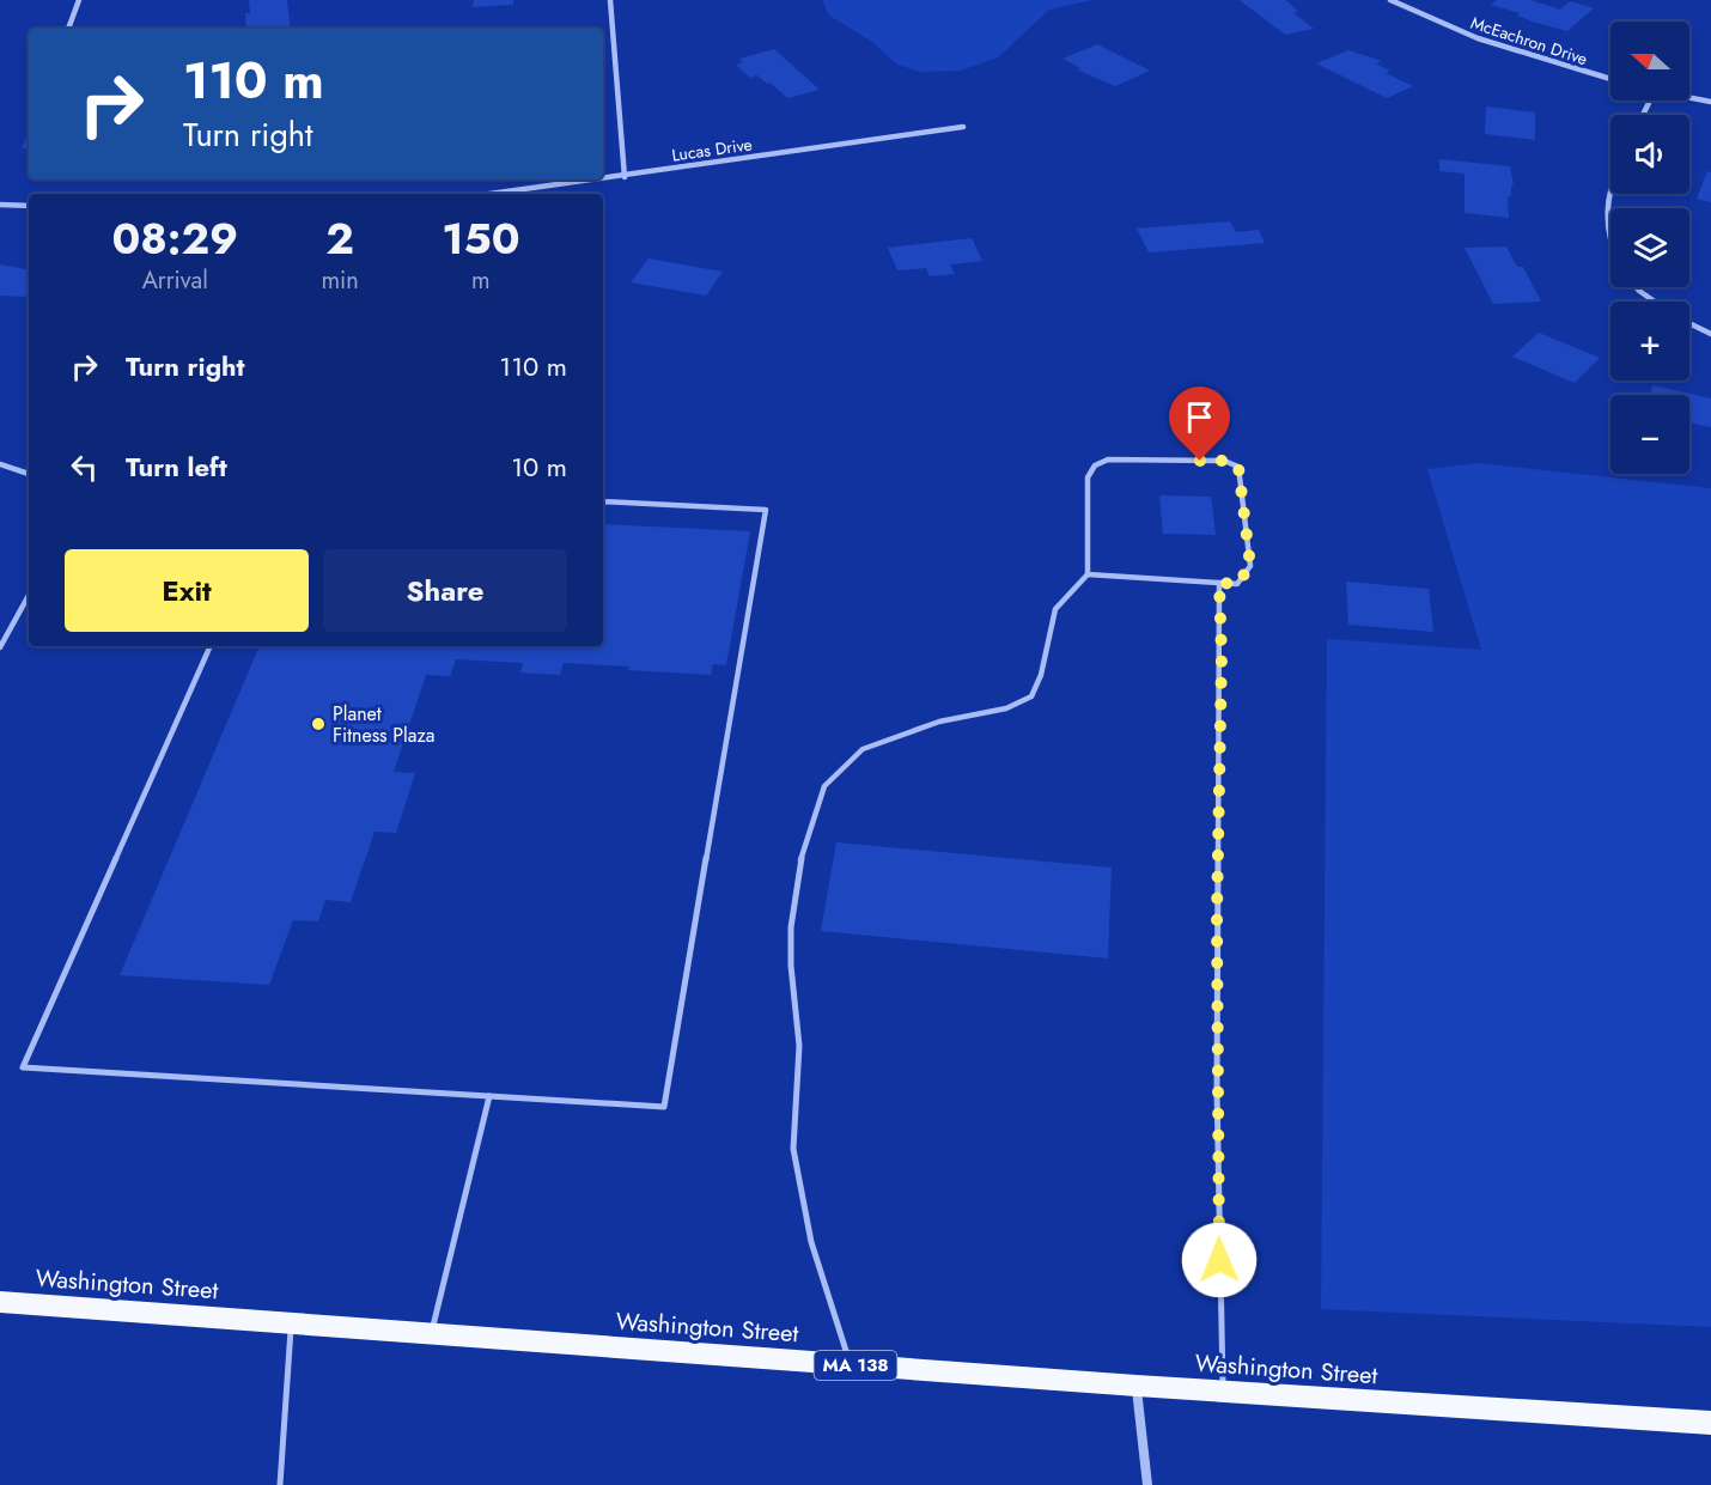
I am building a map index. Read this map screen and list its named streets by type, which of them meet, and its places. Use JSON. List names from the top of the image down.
{
  "streets": {
    "main road": ["Washington Street", "MA 138"],
    "street": ["McEachron Drive", "Lucas Drive"]
  },
  "places": ["Planet Fitness Plaza"],
  "north": "left",
  "page": {
    "map_buttons": ["+", "−"],
    "turn": ["110 m", "Turn right"],
    "eta": [
      "08:29",
      "Arrival",
      "2",
      "min",
      "150",
      "m"
    ],
    "list": [
      {
        "name": "Turn right",
        "value": "110 m"
      },
      {
        "name": "Turn left",
        "value": "10 m"
      }
    ],
    "buttons": ["Exit", "Share"]
  }
}
